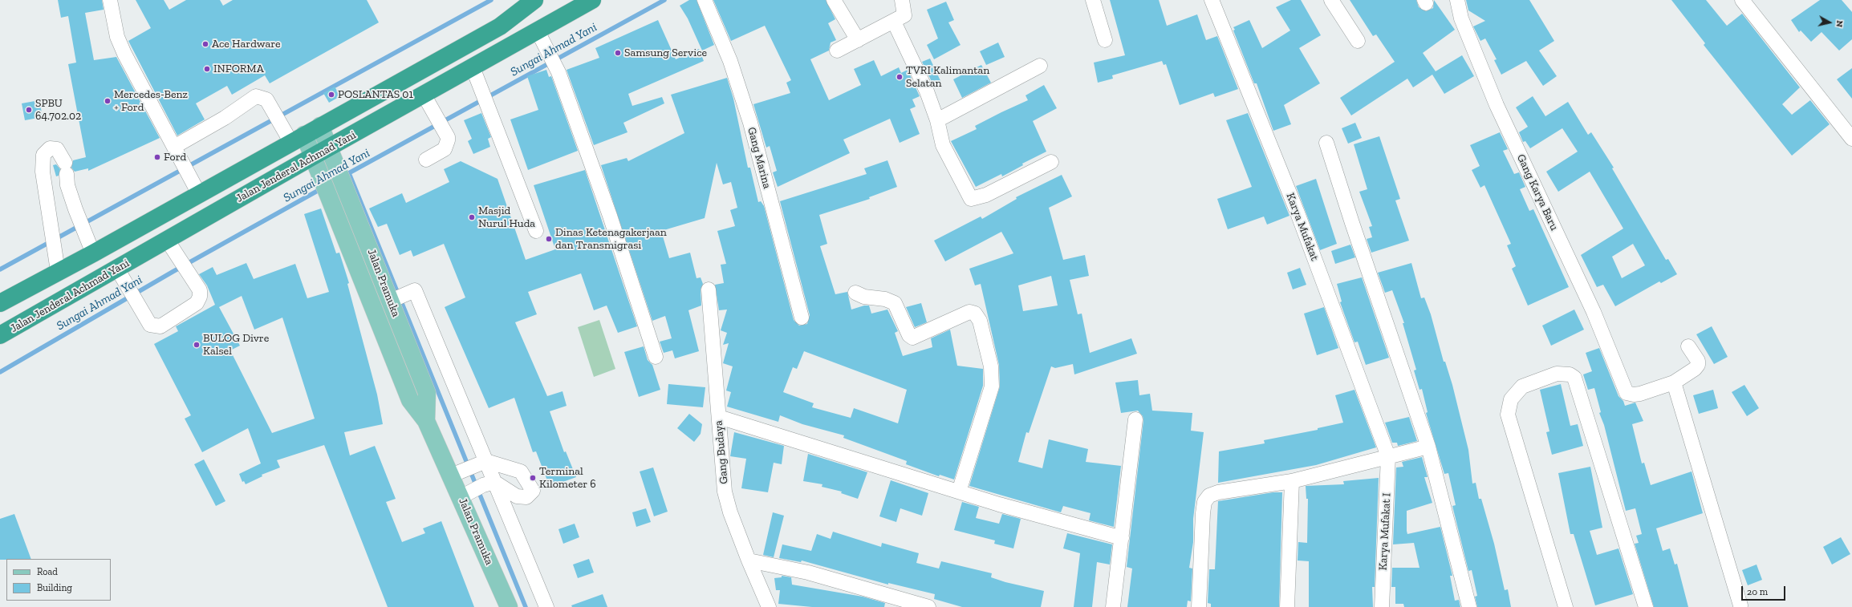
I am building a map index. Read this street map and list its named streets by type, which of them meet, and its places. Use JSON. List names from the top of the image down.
{
  "streets": {
    "highway": ["Jalan Jenderal Achmad Yani"],
    "main road": ["Jalan Pramuka"],
    "street": [
      "Gang Marina",
      "Gang Karya Baru",
      "Karya Mufakat",
      "Gang Budaya",
      "Karya Mufakat I"
    ]
  },
  "crossings": [
    ["Jalan Jenderal Achmad Yani", "Jalan Pramuka"],
    ["Karya Mufakat", "Karya Mufakat I"]
  ],
  "water": ["Sungai Ahmad Yani"],
  "places": [
    "Ace Hardware",
    "Samsung Service",
    "INFORMA",
    "TVRI Kalimantan Selatan",
    "POSLANTAS 01",
    "Mercedes-Benz + Ford",
    "SPBU 64.702.02",
    "Ford",
    "Masjid Nurul Huda",
    "Dinas Ketenagakerjaan dan Transmigrasi",
    "BULOG Divre Kalsel",
    "Terminal Kilometer 6"
  ],
  "legend": ["Road", "Building"],
  "scale_bar": "20 m",
  "north": "right"
}
